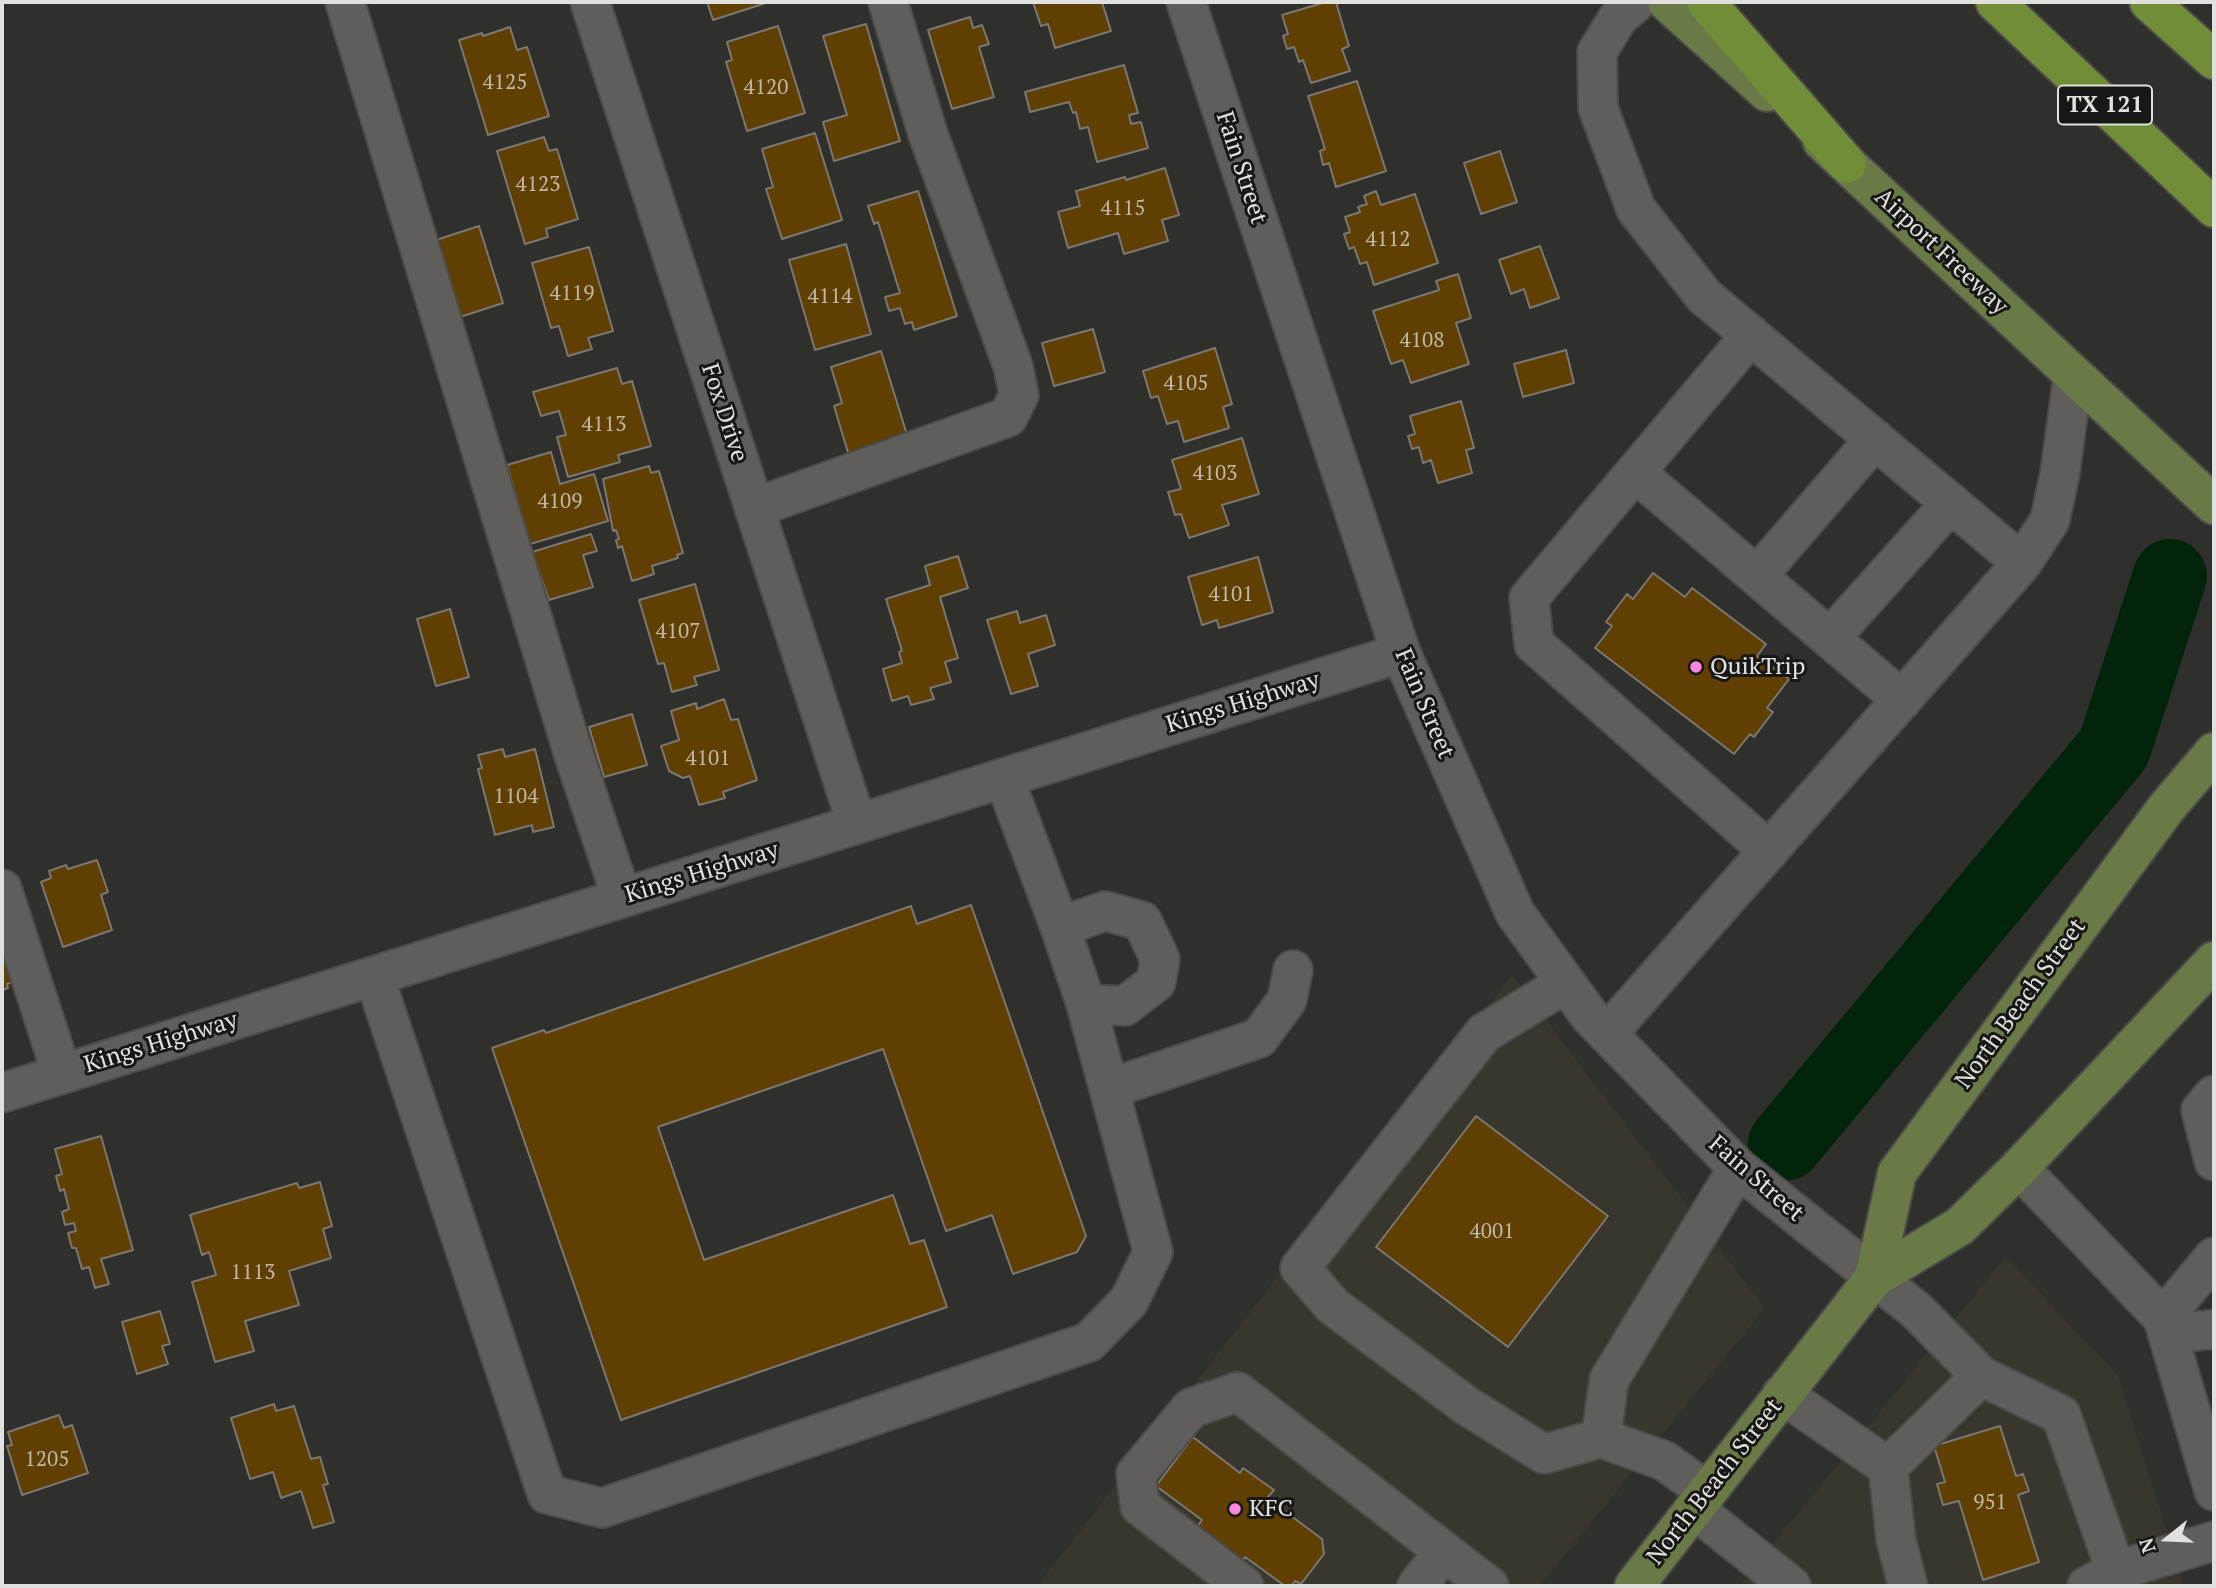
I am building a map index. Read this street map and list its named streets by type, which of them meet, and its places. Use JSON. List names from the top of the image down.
{
  "streets": {
    "highway": ["TX 121"],
    "main road": ["Airport Freeway", "North Beach Street"],
    "street": ["Fain Street", "Fox Drive", "Kings Highway"]
  },
  "crossings": [
    ["Fain Street", "Kings Highway"],
    ["Fain Street", "North Beach Street"],
    ["Fox Drive", "Kings Highway"]
  ],
  "places": ["QuikTrip", "KFC"],
  "house_numbers": [
    "4125",
    "4120",
    "4123",
    "4115",
    "4112",
    "4119",
    "4114",
    "4108",
    "4105",
    "4113",
    "4103",
    "4109",
    "4101",
    "4107",
    "4101",
    "1104",
    "4001",
    "1113",
    "1205",
    "951"
  ],
  "north": "left"
}
